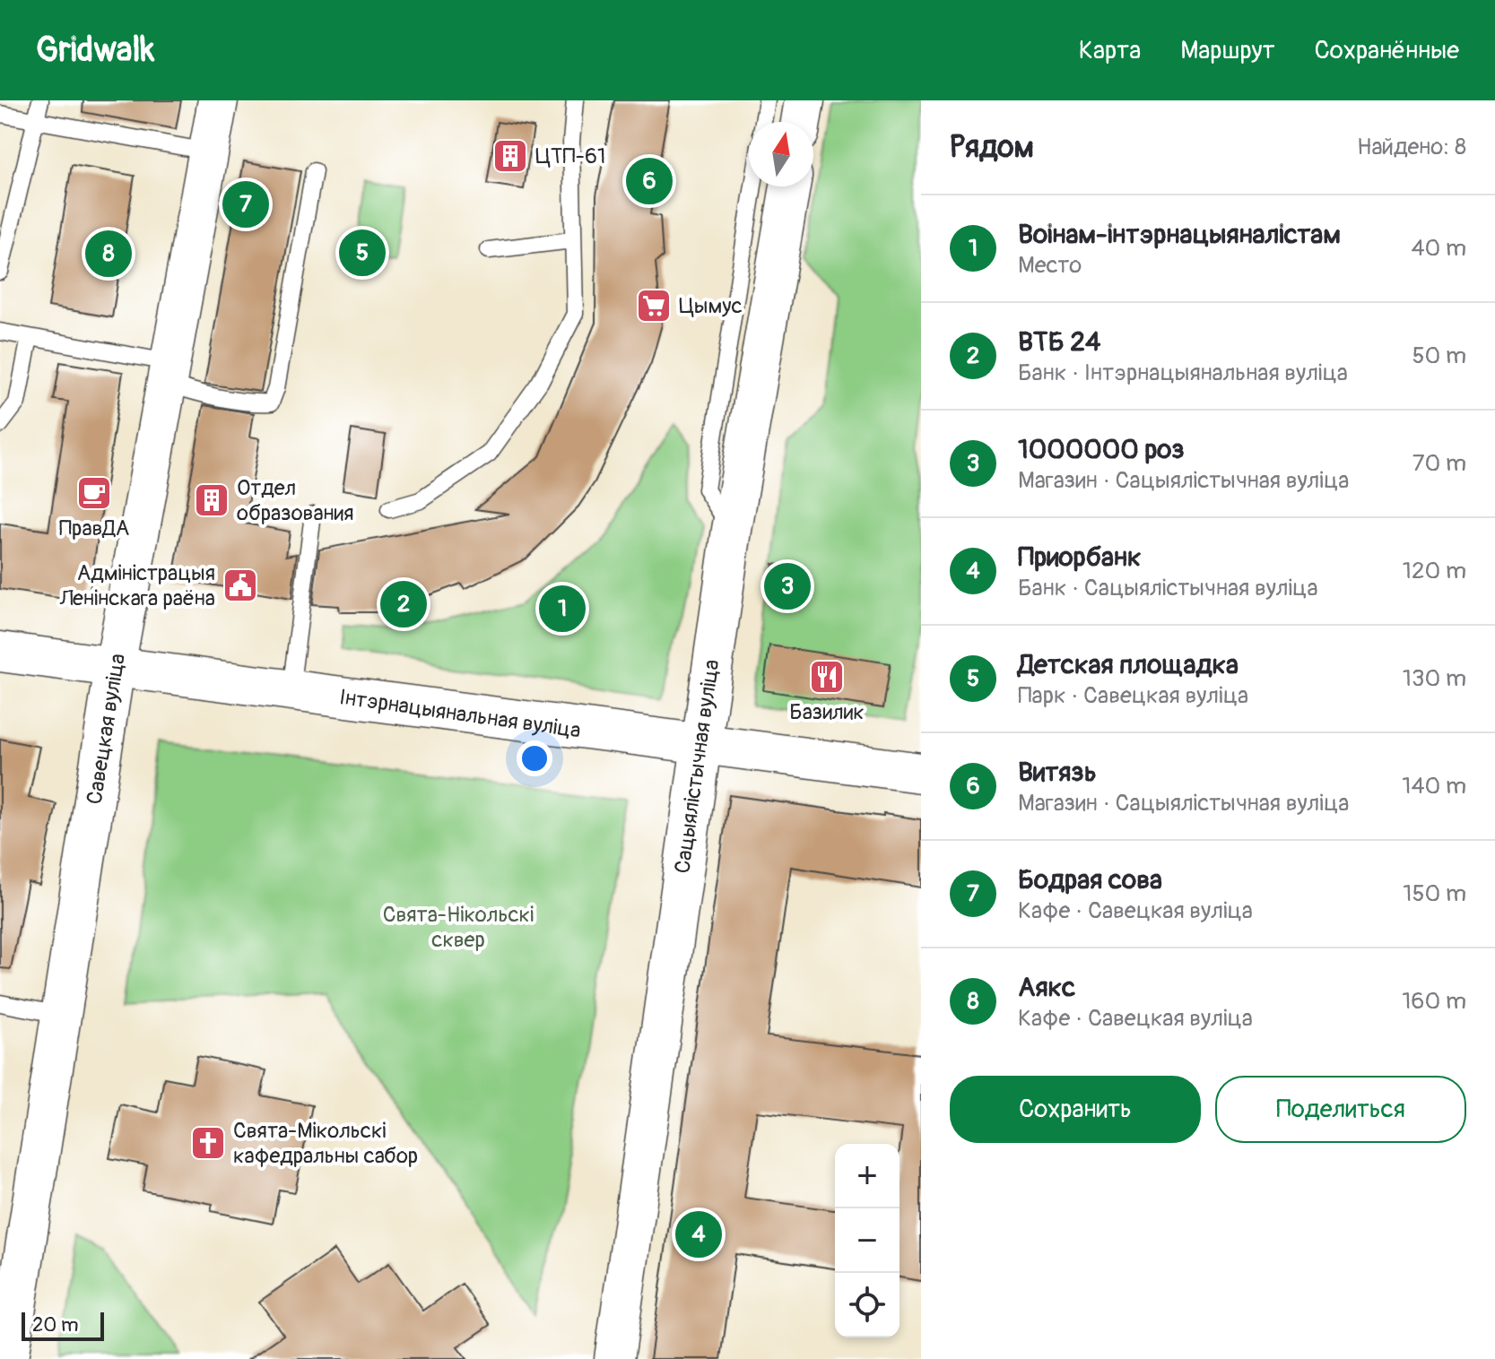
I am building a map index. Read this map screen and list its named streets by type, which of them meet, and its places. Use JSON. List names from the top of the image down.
{
  "streets": {
    "street": ["Інтэрнацыянальная вуліца", "Савецкая вуліца", "Сацыялістычная вуліца"]
  },
  "crossings": [
    ["Інтэрнацыянальная вуліца", "Савецкая вуліца"],
    ["Інтэрнацыянальная вуліца", "Сацыялістычная вуліца"]
  ],
  "parks": ["Свята-Нікольскі сквер"],
  "places": {
    "building": ["ЦТП-61", "Отдел образования"],
    "supermarket": ["Цымус"],
    "cafe": ["ПравДА"],
    "public building": ["Адміністрацыя Ленінскага раёна"],
    "restaurant": ["Базилик"],
    "church": ["Свята-Мікольскі кафедральны сабор"]
  },
  "scale_bar": "20 m",
  "north": "top",
  "page": {
    "header": "Gridwalk",
    "nav": ["Карта", "Маршрут", "Сохранённые"],
    "heading": ["Рядом", "Найдено: 8"],
    "pins": [
      "6",
      "7",
      "5",
      "8",
      "3",
      "2",
      "1",
      "4"
    ],
    "list": [
      {
        "mark": "1",
        "name": "Воінам-інтэрнацыяналістам",
        "note": "Место",
        "value": "40 m"
      },
      {
        "mark": "2",
        "name": "ВТБ 24",
        "note": "Банк · Інтэрнацыянальная вуліца",
        "value": "50 m"
      },
      {
        "mark": "3",
        "name": "1000000 роз",
        "note": "Магазин · Сацыялістычная вуліца",
        "value": "70 m"
      },
      {
        "mark": "4",
        "name": "Приорбанк",
        "note": "Банк · Сацыялістычная вуліца",
        "value": "120 m"
      },
      {
        "mark": "5",
        "name": "Детская площадка",
        "note": "Парк · Савецкая вуліца",
        "value": "130 m"
      },
      {
        "mark": "6",
        "name": "Витязь",
        "note": "Магазин · Сацыялістычная вуліца",
        "value": "140 m"
      },
      {
        "mark": "7",
        "name": "Бодрая сова",
        "note": "Кафе · Савецкая вуліца",
        "value": "150 m"
      },
      {
        "mark": "8",
        "name": "Аякс",
        "note": "Кафе · Савецкая вуліца",
        "value": "160 m"
      }
    ],
    "buttons": ["Сохранить", "Поделиться"],
    "map_buttons": ["+", "−"],
    "scale": "20 m"
  }
}
